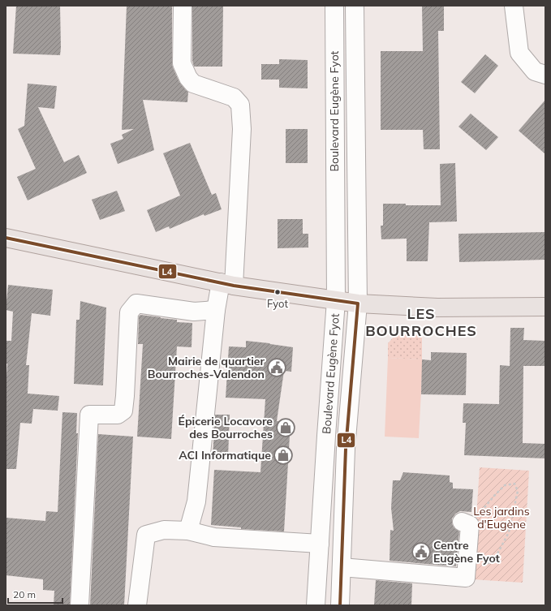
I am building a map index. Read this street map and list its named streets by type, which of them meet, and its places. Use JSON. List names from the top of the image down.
{
  "streets": {
    "street": ["Boulevard Eugène Fyot"]
  },
  "districts": ["LES BOURROCHES"],
  "parks": ["Les jardins d'Eugène"],
  "places": {
    "other": ["Fyot"],
    "public building": ["Mairie de quartier Bourroches-Valendon", "Centre Eugène Fyot"],
    "shop": ["Épicerie Locavore des Bourroches", "ACI Informatique"]
  },
  "lines": ["transit line L4"],
  "scale_bar": "20 m"
}
